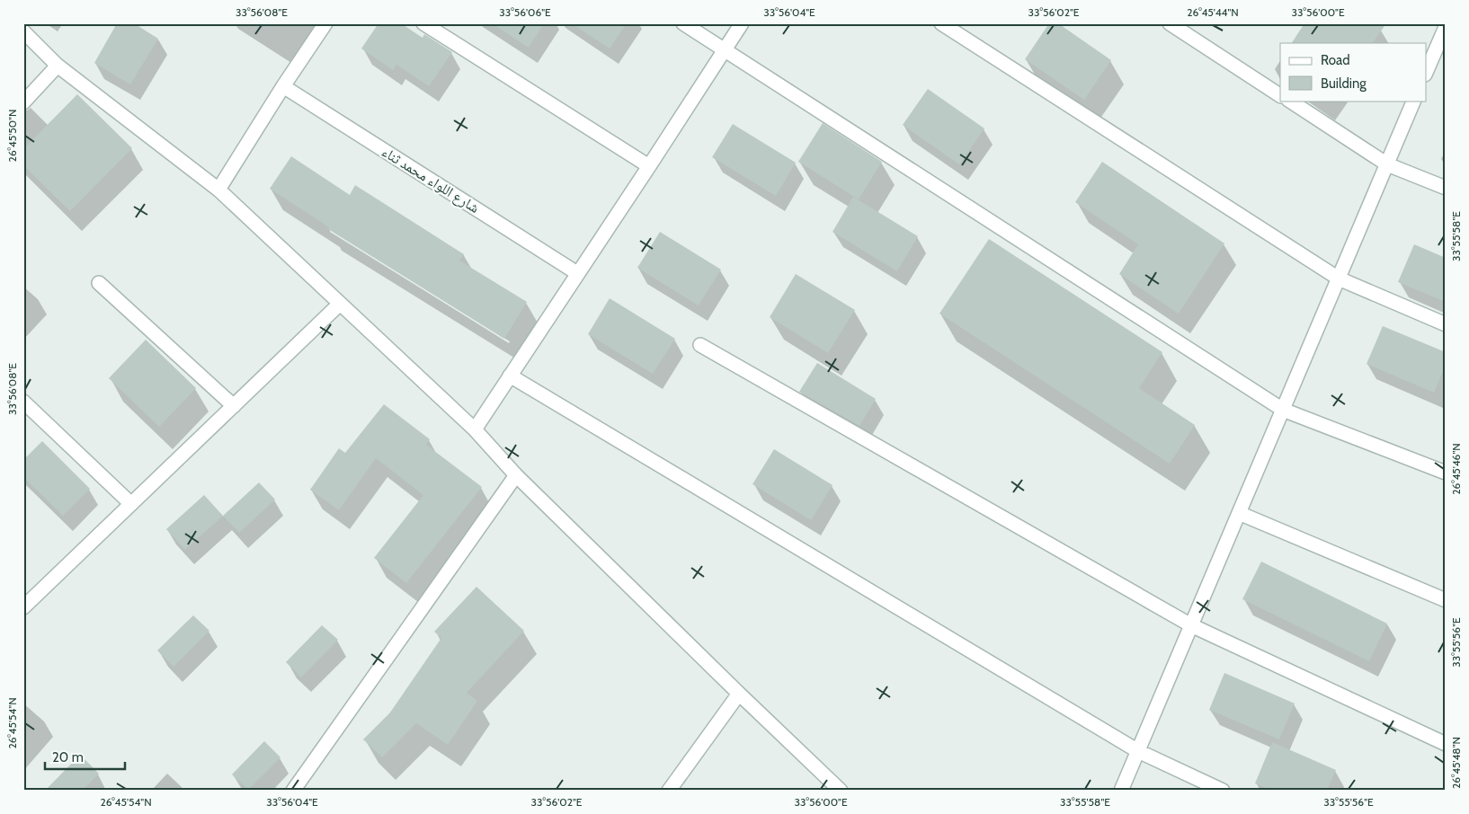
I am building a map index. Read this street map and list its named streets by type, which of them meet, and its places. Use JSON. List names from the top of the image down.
{
  "streets": {
    "street": ["شارع اللواء محمد ثناء"]
  },
  "legend": ["Road", "Building"],
  "scale_bar": "20 m",
  "coordinates": [
    "33°56'08\"E",
    "33°56'06\"E",
    "33°56'04\"E",
    "33°56'02\"E",
    "26°45'44\"N",
    "33°56'00\"E",
    "26°45'50\"N",
    "33°55'58\"E",
    "26°45'46\"N",
    "33°55'56\"E",
    "26°45'54\"N",
    "26°45'48\"N"
  ]
}
